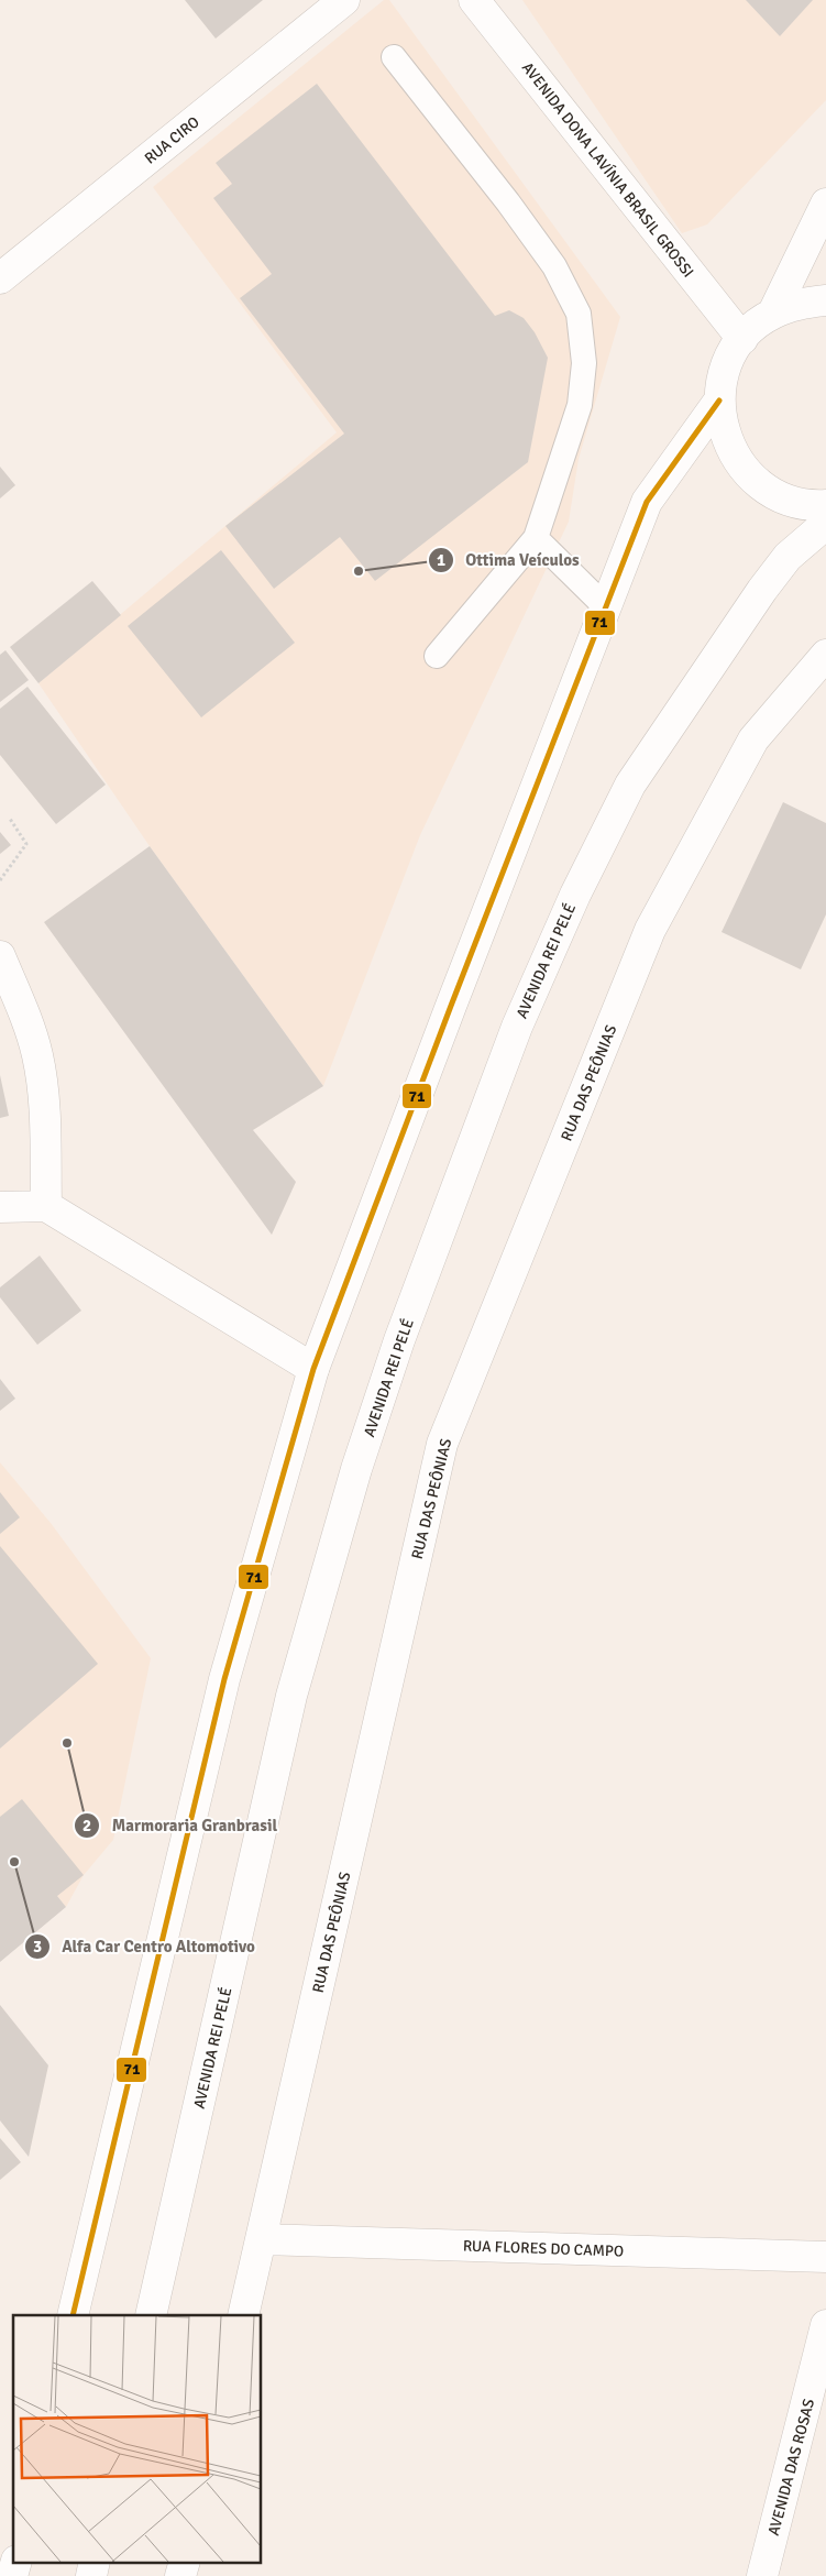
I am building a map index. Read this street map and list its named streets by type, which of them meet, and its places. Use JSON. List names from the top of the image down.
{
  "streets": {
    "main road": [
      "RUA CIRO",
      "AVENIDA DONA LAVÍNIA BRASIL GROSSI",
      "AVENIDA REI PELÉ",
      "RUA DAS PEÔNIAS",
      "RUA FLORES DO CAMPO",
      "AVENIDA DAS ROSAS"
    ]
  },
  "crossings": [
    ["RUA DAS PEÔNIAS", "RUA FLORES DO CAMPO"]
  ],
  "places": ["Ottima Veículos", "Marmoraria Granbrasil", "Alfa Car Centro Altomotivo"],
  "lines": ["transit line 71"]
}
